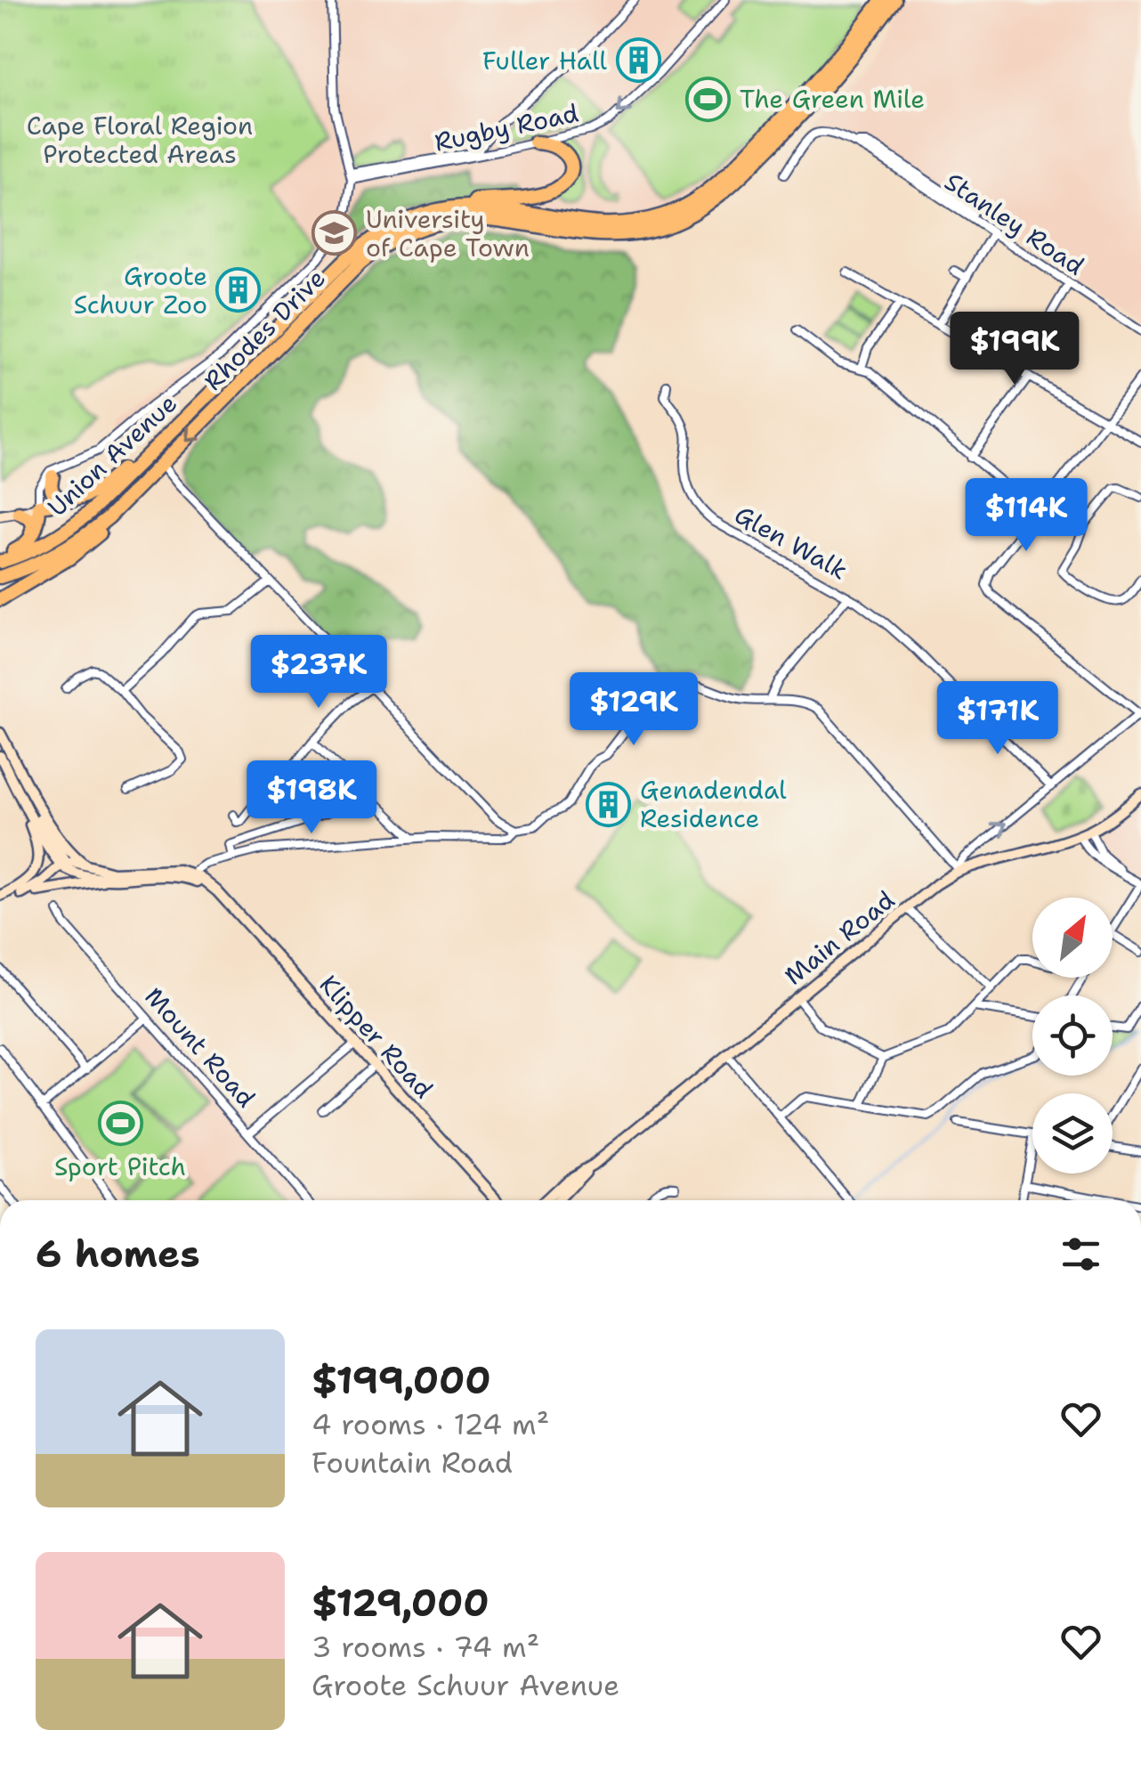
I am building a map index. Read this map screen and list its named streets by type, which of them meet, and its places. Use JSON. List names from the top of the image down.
{
  "streets": {
    "highway": ["Rhodes Drive", "Union Avenue"],
    "main road": ["Main Road", "Klipper Road"],
    "street": [
      "Rugby Road",
      "Stanley Road",
      "Glen Walk",
      "Mount Road"
    ]
  },
  "crossings": [
    ["Rhodes Drive", "Union Avenue"]
  ],
  "parks": ["Cape Floral Region Protected Areas"],
  "places": {
    "building": ["Fuller Hall", "Groote Schuur Zoo", "Genadendal Residence"],
    "sports": ["The Green Mile", "Sport Pitch"],
    "school or university": ["University of Cape Town"]
  },
  "north": "top right",
  "page": {
    "price": [
      "$199K",
      "$114K",
      "$237K",
      "$129K",
      "$171K",
      "$198K"
    ],
    "heading": "6 homes",
    "list": [
      {
        "name": "$199,000",
        "note": "4 rooms · 124 m² · Fountain Road"
      },
      {
        "name": "$129,000",
        "note": "3 rooms · 74 m² · Groote Schuur Avenue"
      }
    ]
  }
}
